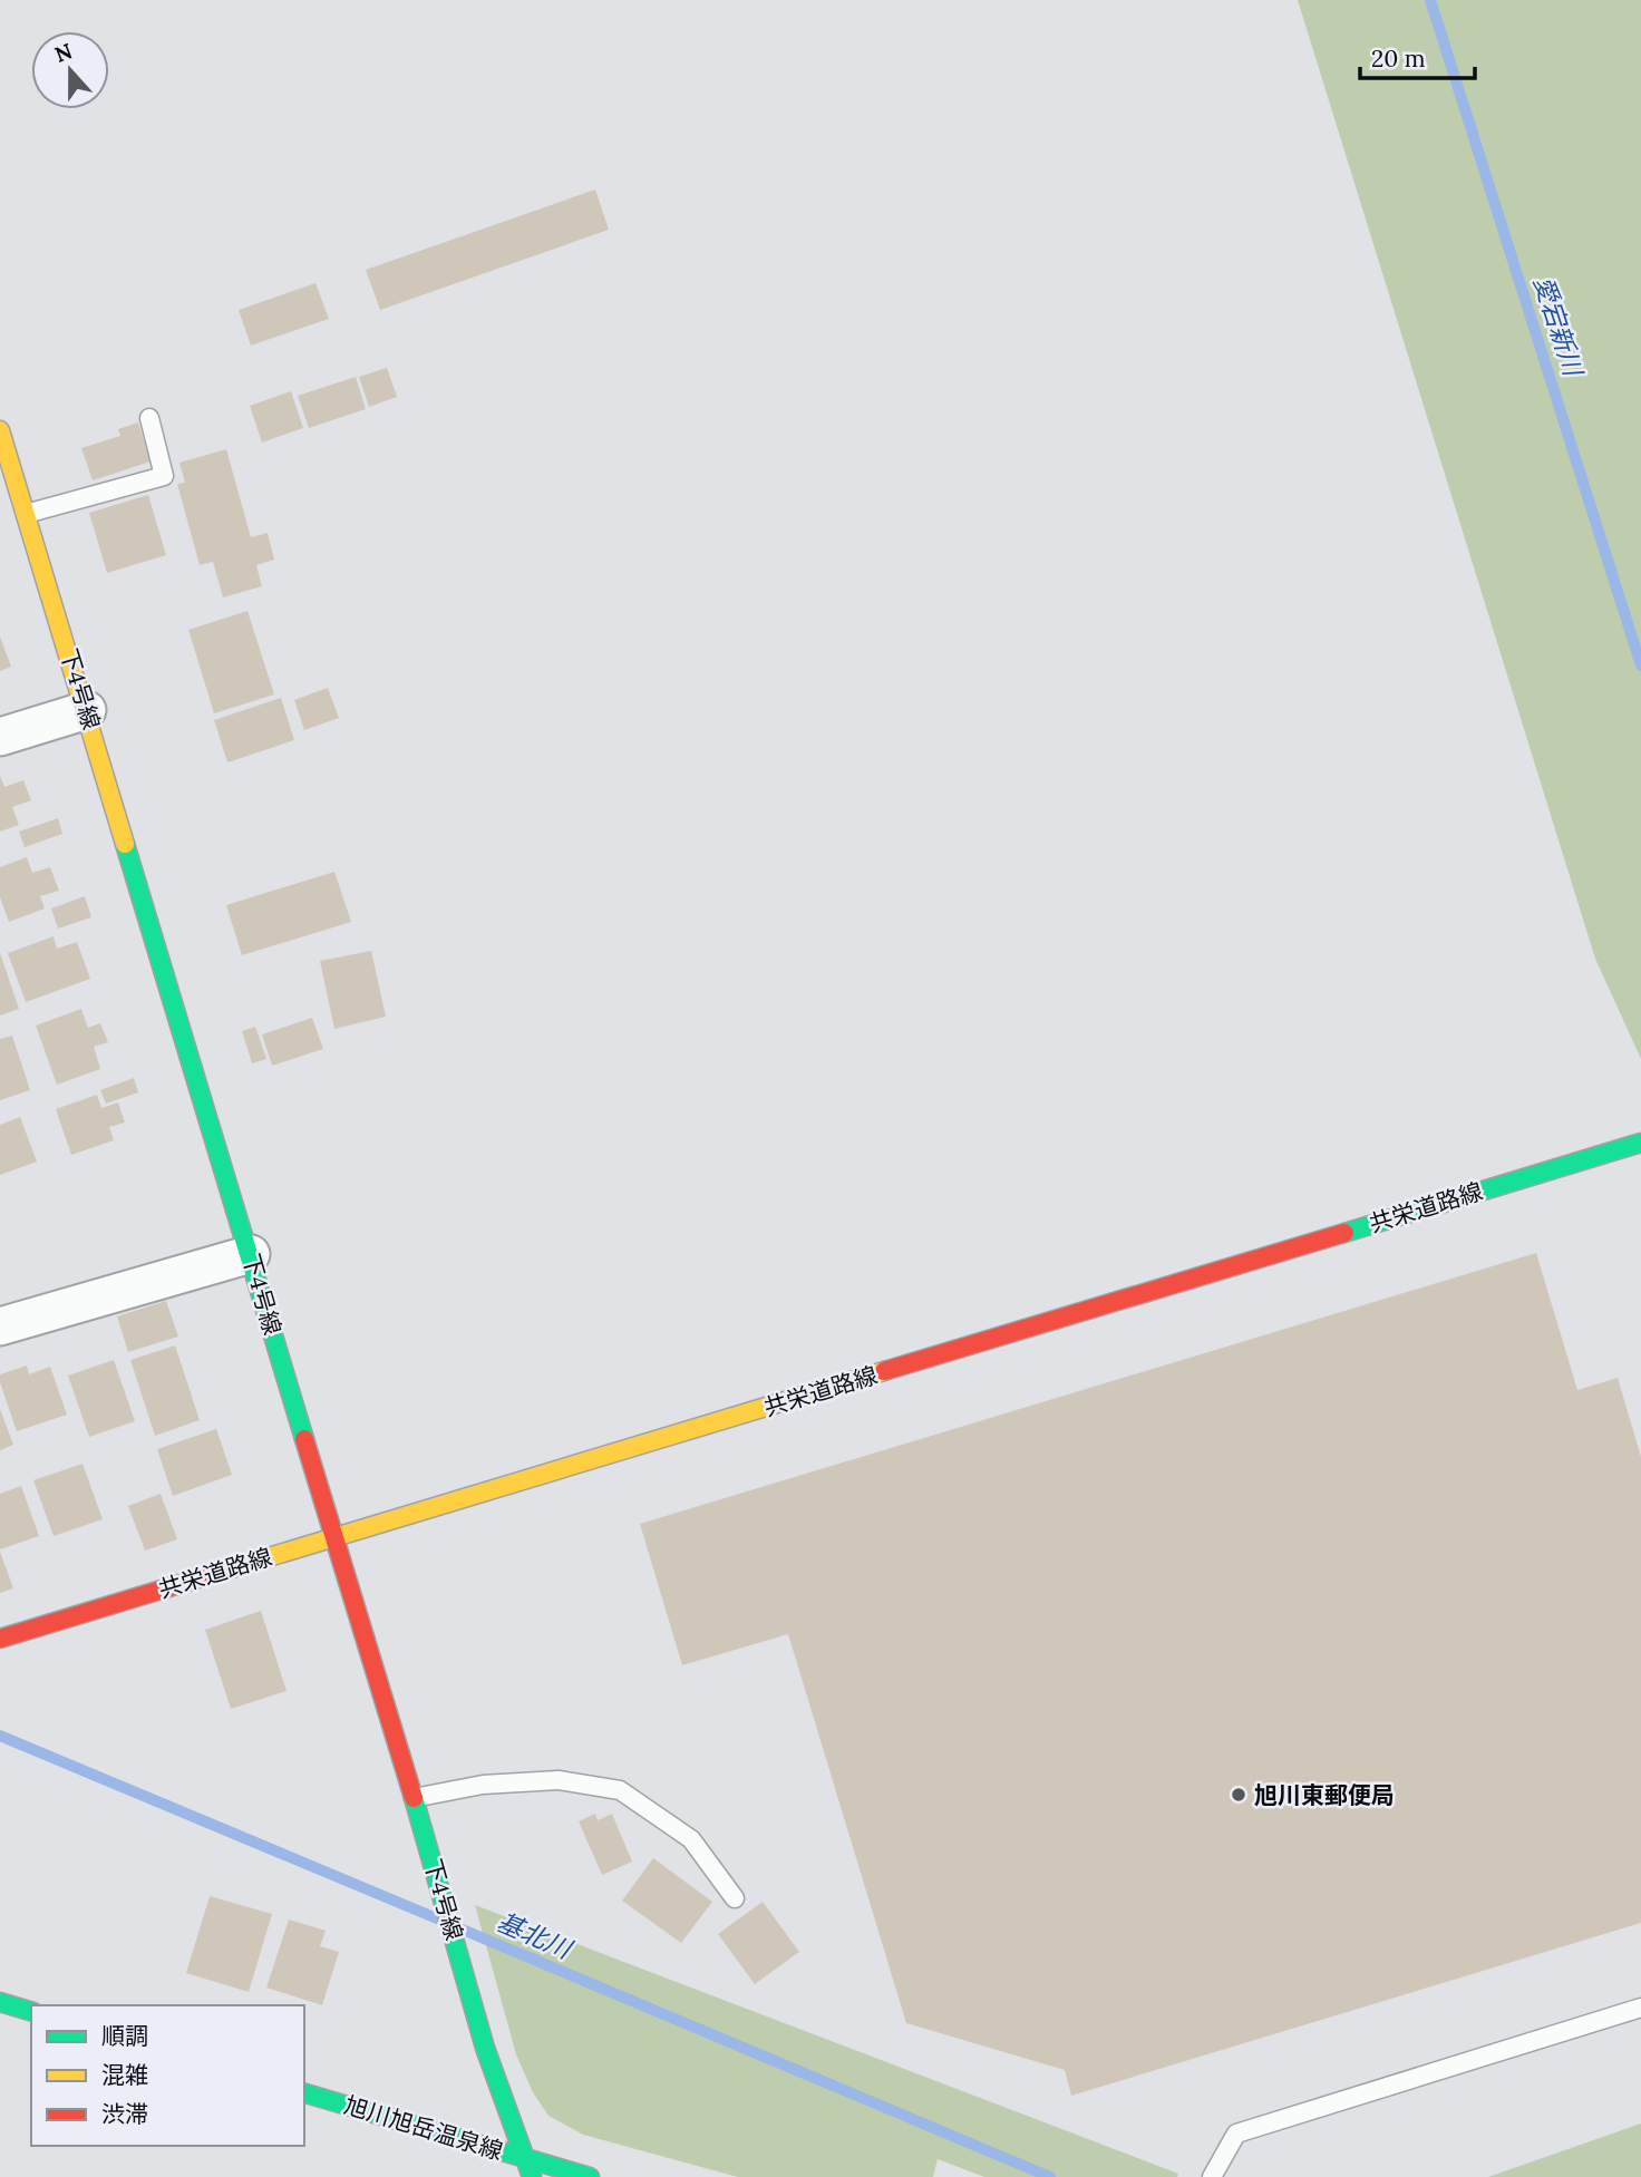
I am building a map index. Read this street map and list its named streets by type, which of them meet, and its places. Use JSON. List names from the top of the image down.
{
  "streets": {
    "street": ["下4号線", "共栄道路線", "旭川旭岳温泉線"]
  },
  "crossings": [
    ["下4号線", "共栄道路線"],
    ["下4号線", "旭川旭岳温泉線"]
  ],
  "water": ["愛宕新川", "基北川"],
  "places": ["旭川東郵便局"],
  "legend": ["順調", "混雑", "渋滞"],
  "scale_bar": "20 m",
  "north": "top"
}
